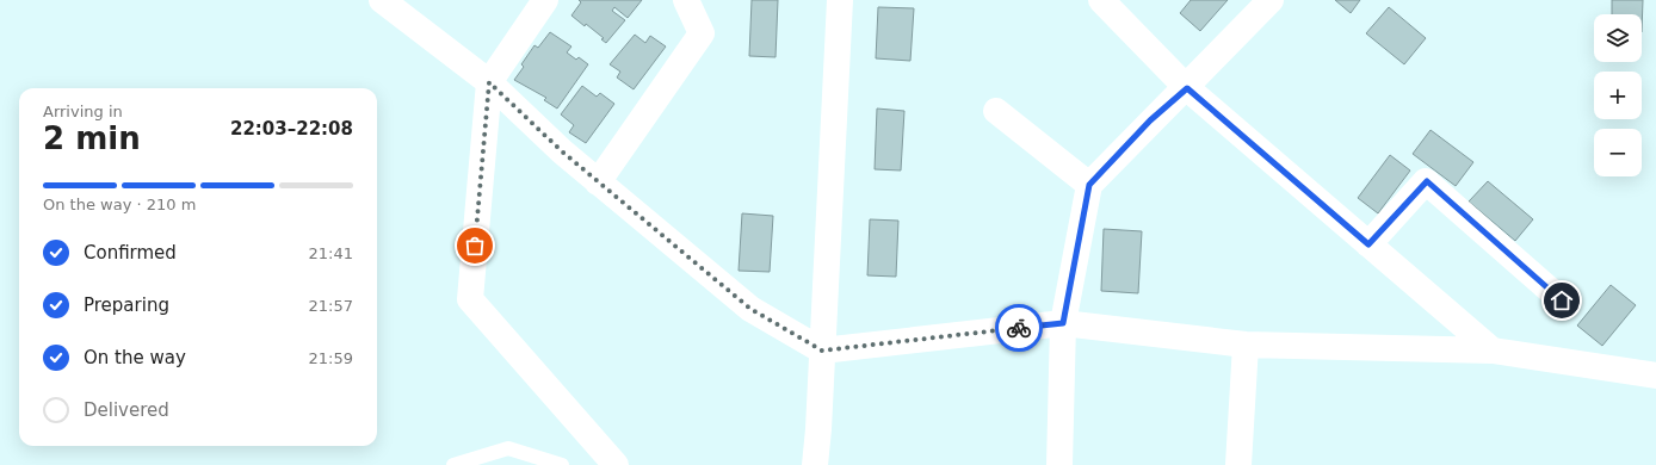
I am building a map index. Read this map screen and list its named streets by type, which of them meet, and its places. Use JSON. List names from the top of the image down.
{
  "page": {
    "map_buttons": ["+", "−"],
    "heading": ["2 min", "Arriving in", "22:03–22:08"],
    "bar": "On the way · 210 m",
    "list": [
      ["Confirmed", "21:41"],
      ["Preparing", "21:57"],
      ["On the way", "21:59"],
      "Delivered"
    ]
  }
}
